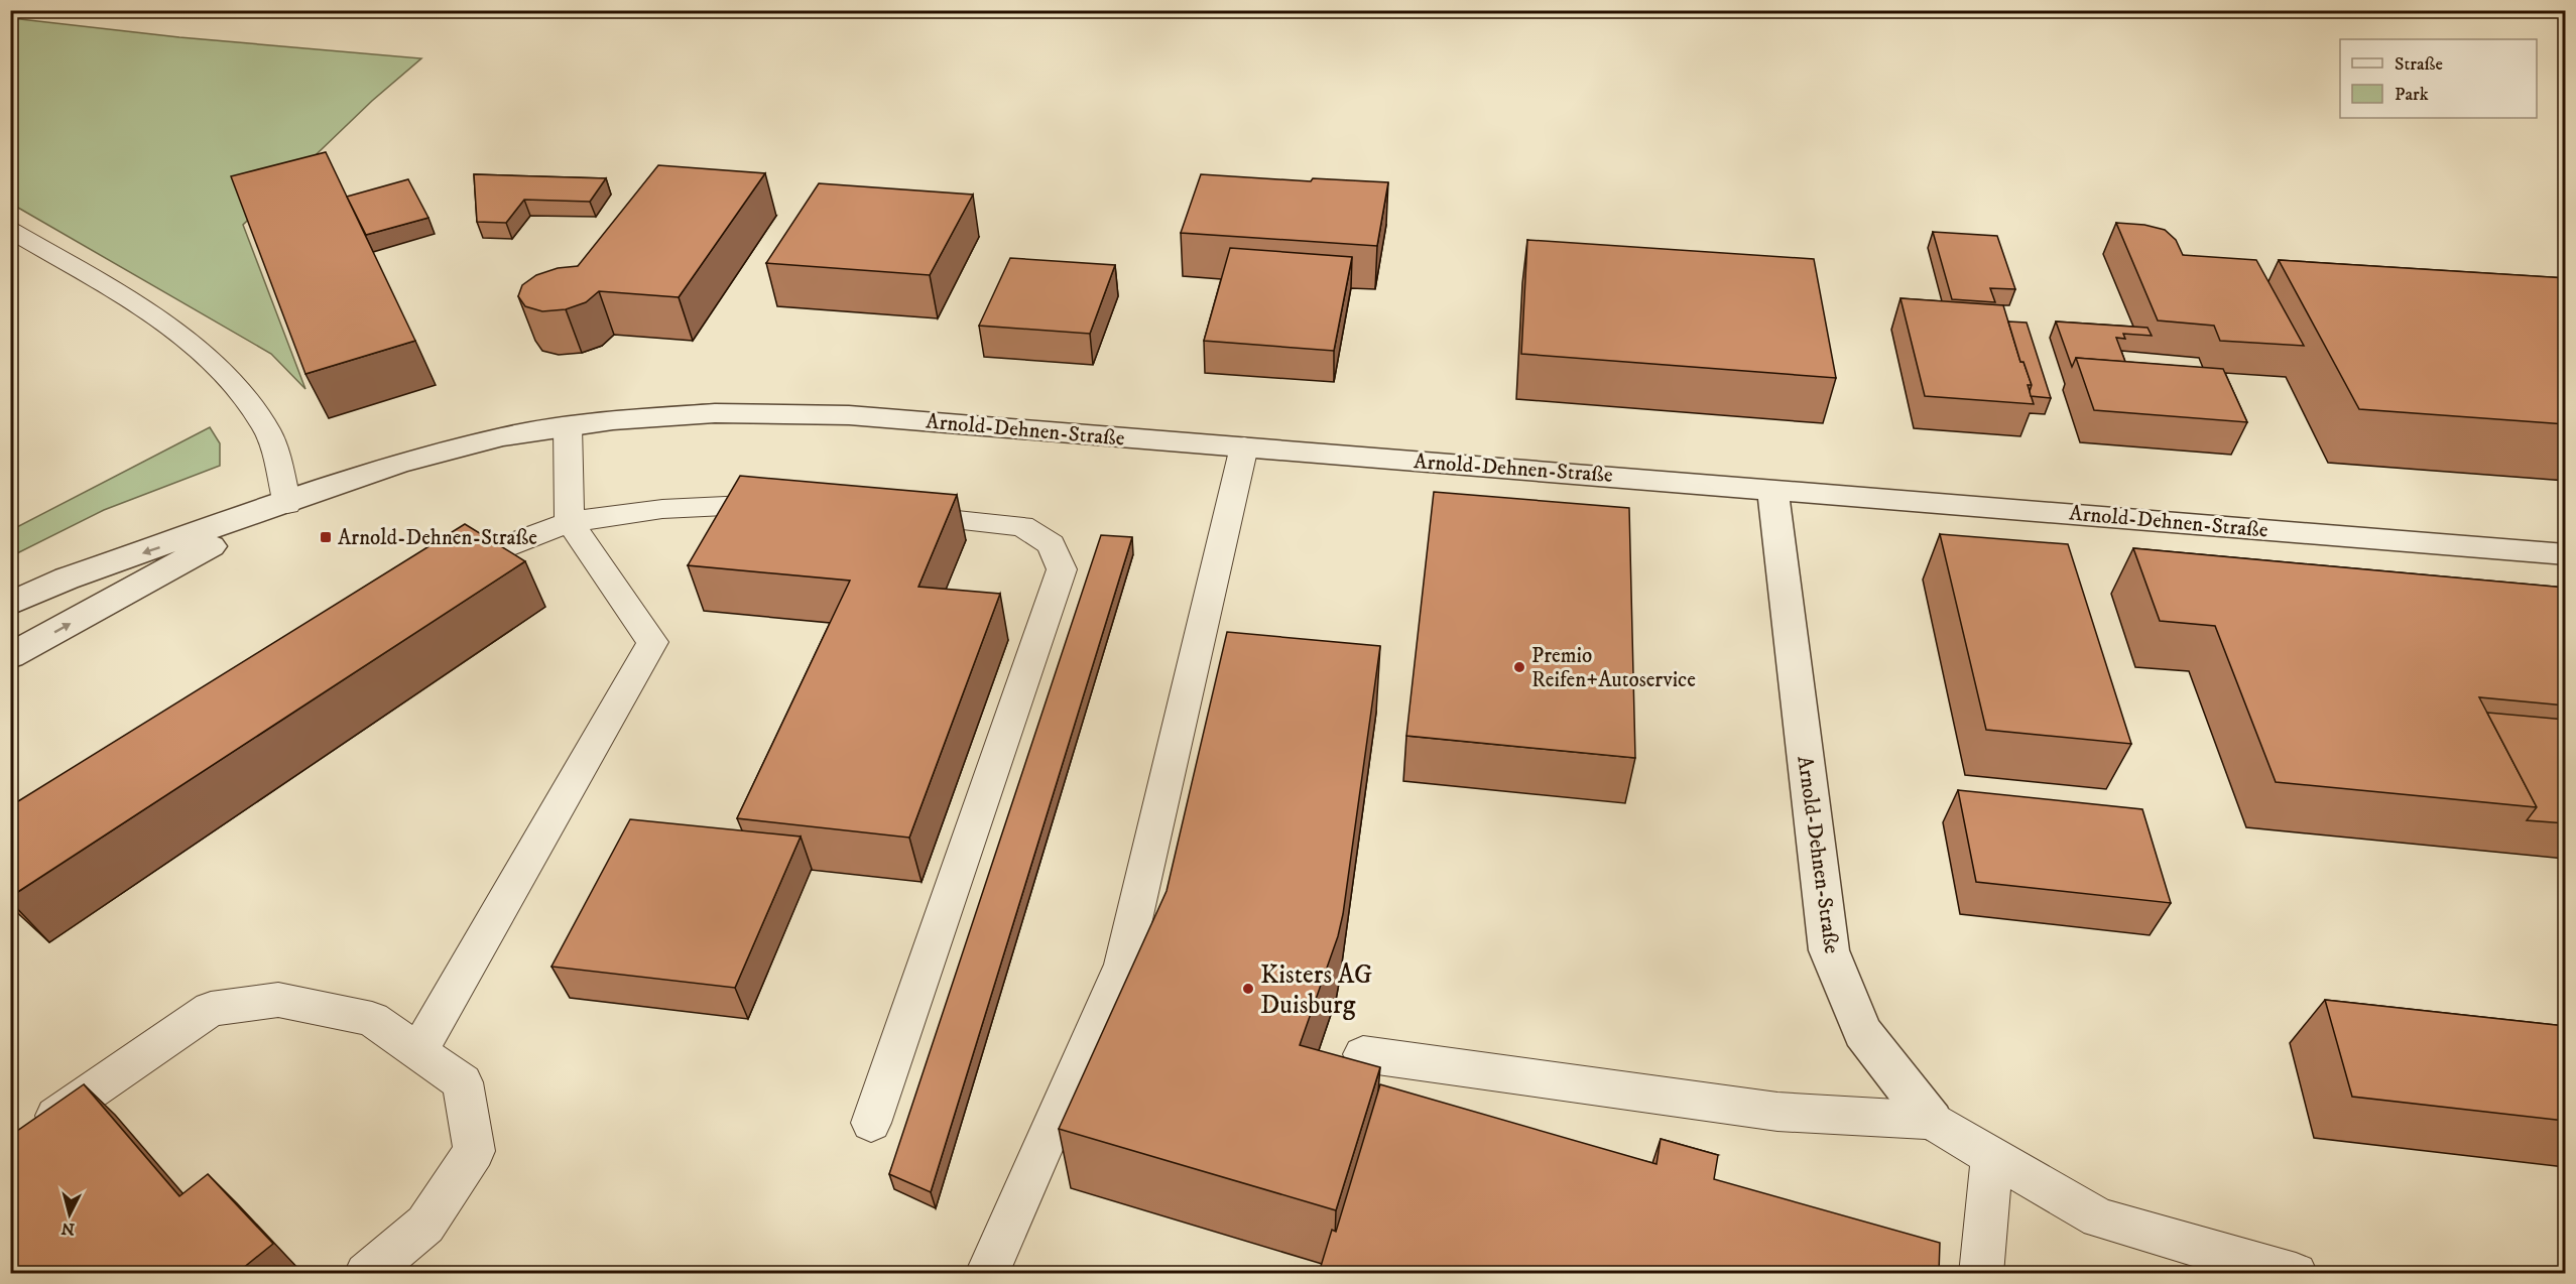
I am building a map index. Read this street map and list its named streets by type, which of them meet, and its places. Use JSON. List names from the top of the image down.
{
  "streets": {
    "street": ["Arnold-Dehnen-Straße"]
  },
  "places": {
    "transit": ["Arnold-Dehnen-Straße"],
    "other": ["Premio Reifen+Autoservice", "Kisters AG Duisburg"]
  },
  "legend": ["Straße", "Park"],
  "north": "bottom"
}
